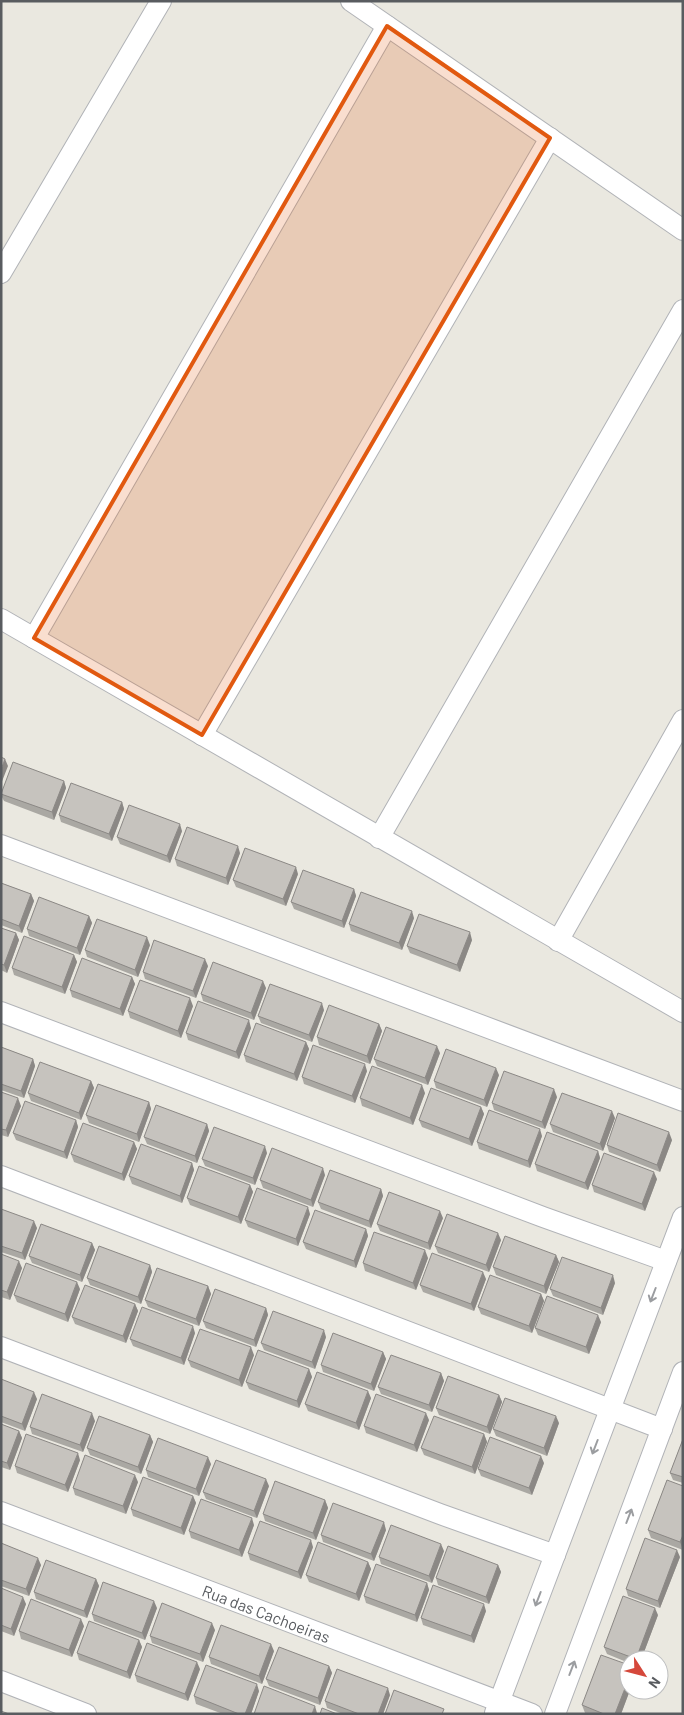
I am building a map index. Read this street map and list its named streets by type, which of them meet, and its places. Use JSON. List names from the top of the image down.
{
  "streets": {
    "street": ["Rua das Cachoeiras"]
  },
  "north": "bottom right"
}
